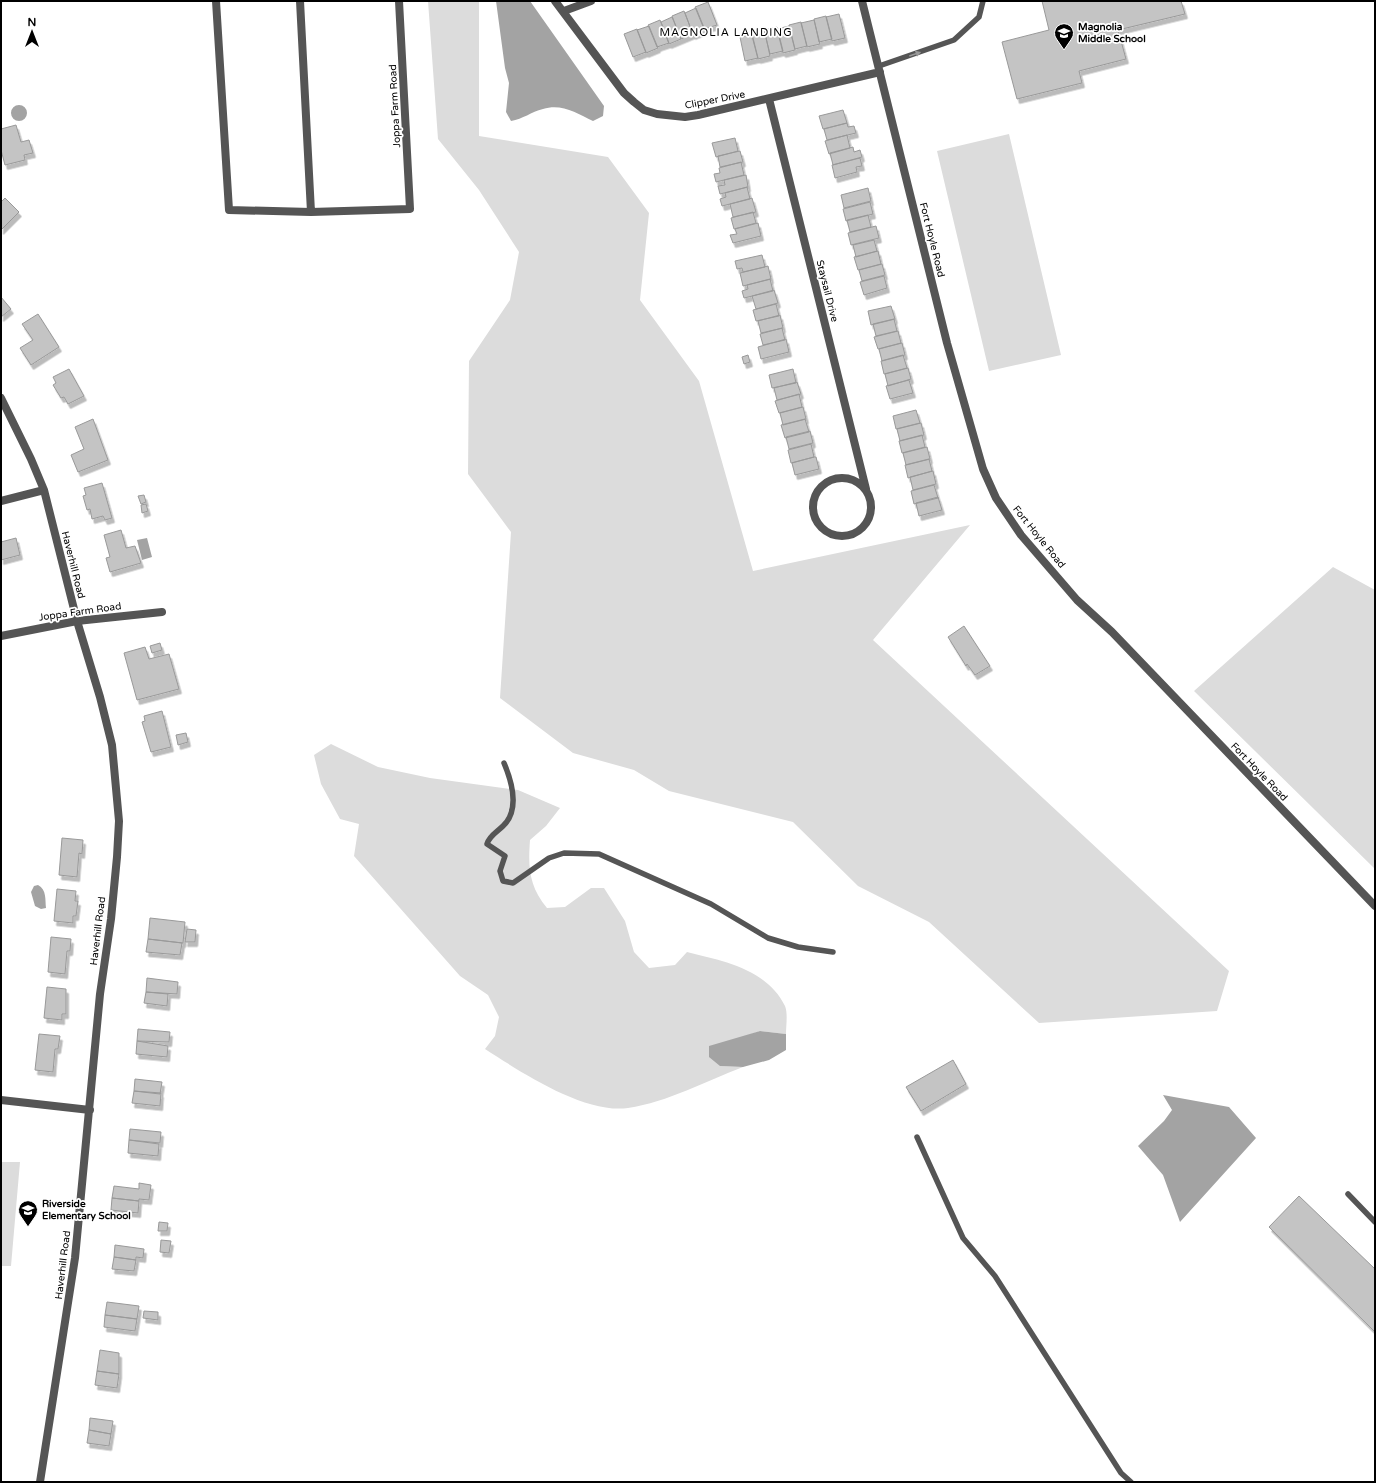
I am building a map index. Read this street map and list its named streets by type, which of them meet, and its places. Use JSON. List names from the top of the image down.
{
  "streets": {
    "street": [
      "Clipper Drive",
      "Joppa Farm Road",
      "Fort Hoyle Road",
      "Staysail Drive",
      "Haverhill Road"
    ]
  },
  "crossings": [
    ["Clipper Drive", "Fort Hoyle Road"],
    ["Clipper Drive", "Staysail Drive"],
    ["Joppa Farm Road", "Haverhill Road"]
  ],
  "districts": ["MAGNOLIA LANDING"],
  "places": {
    "school or university": ["Magnolia Middle School", "Riverside Elementary School"]
  },
  "north": "top"
}
